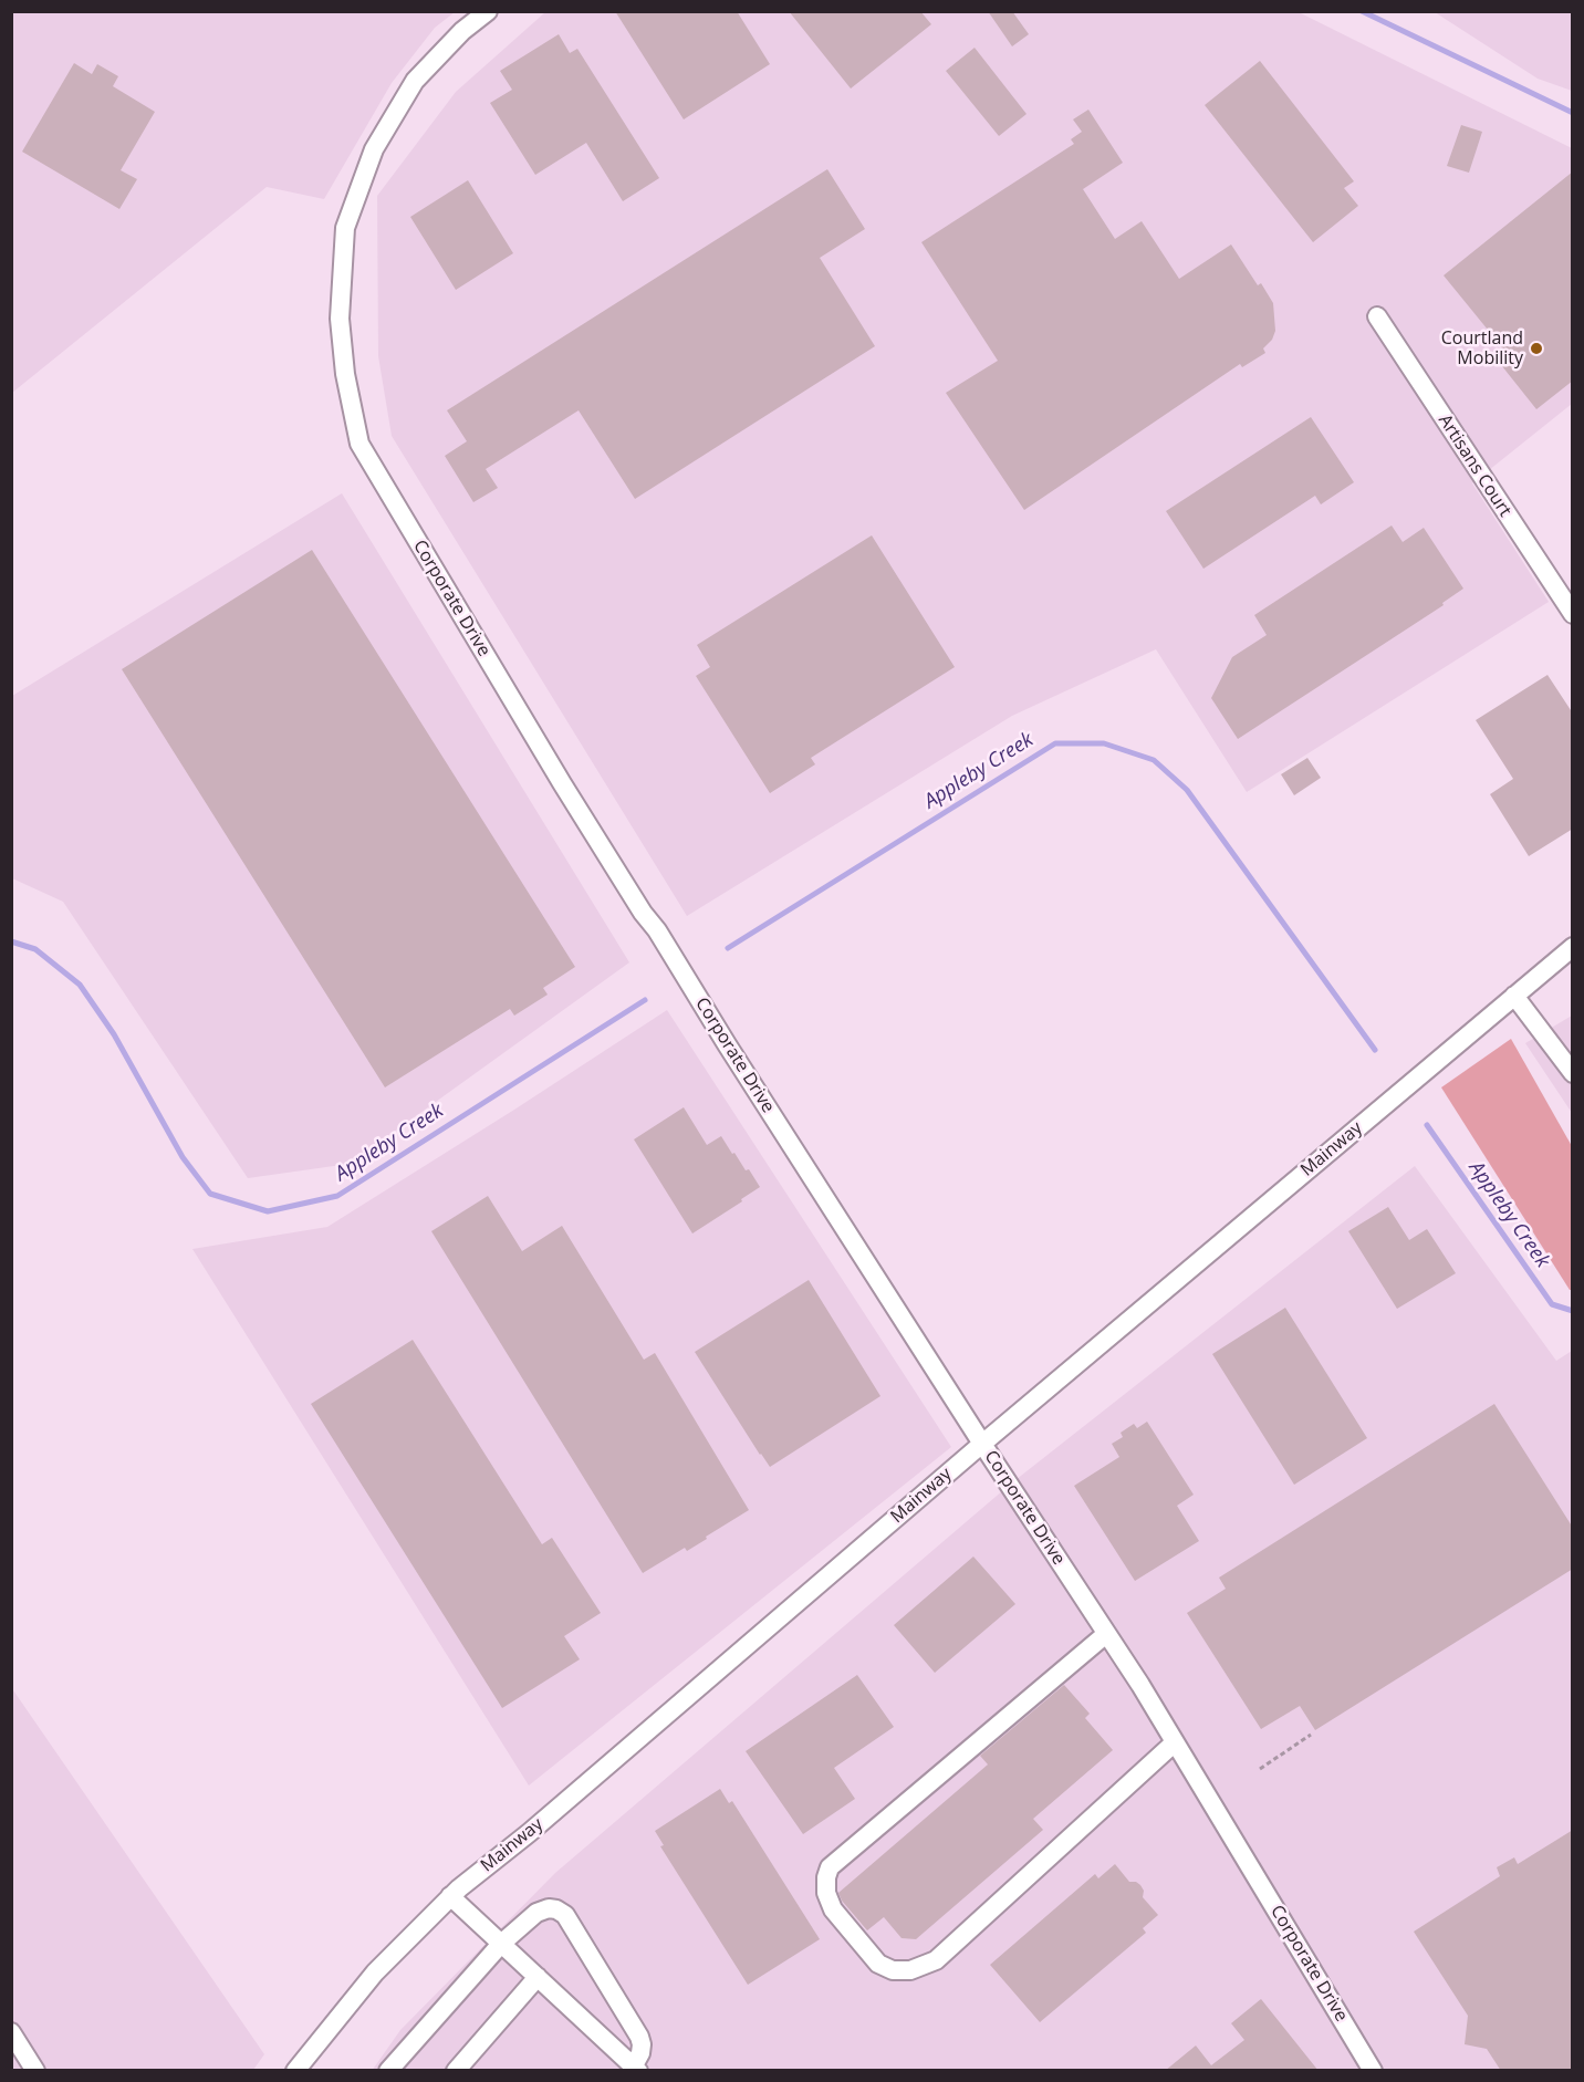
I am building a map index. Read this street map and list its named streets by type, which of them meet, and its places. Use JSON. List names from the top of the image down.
{
  "streets": {
    "street": ["Artisans Court", "Corporate Drive", "Mainway"]
  },
  "crossings": [
    ["Corporate Drive", "Mainway"]
  ],
  "water": ["Appleby Creek"],
  "places": ["Courtland Mobility"]
}
